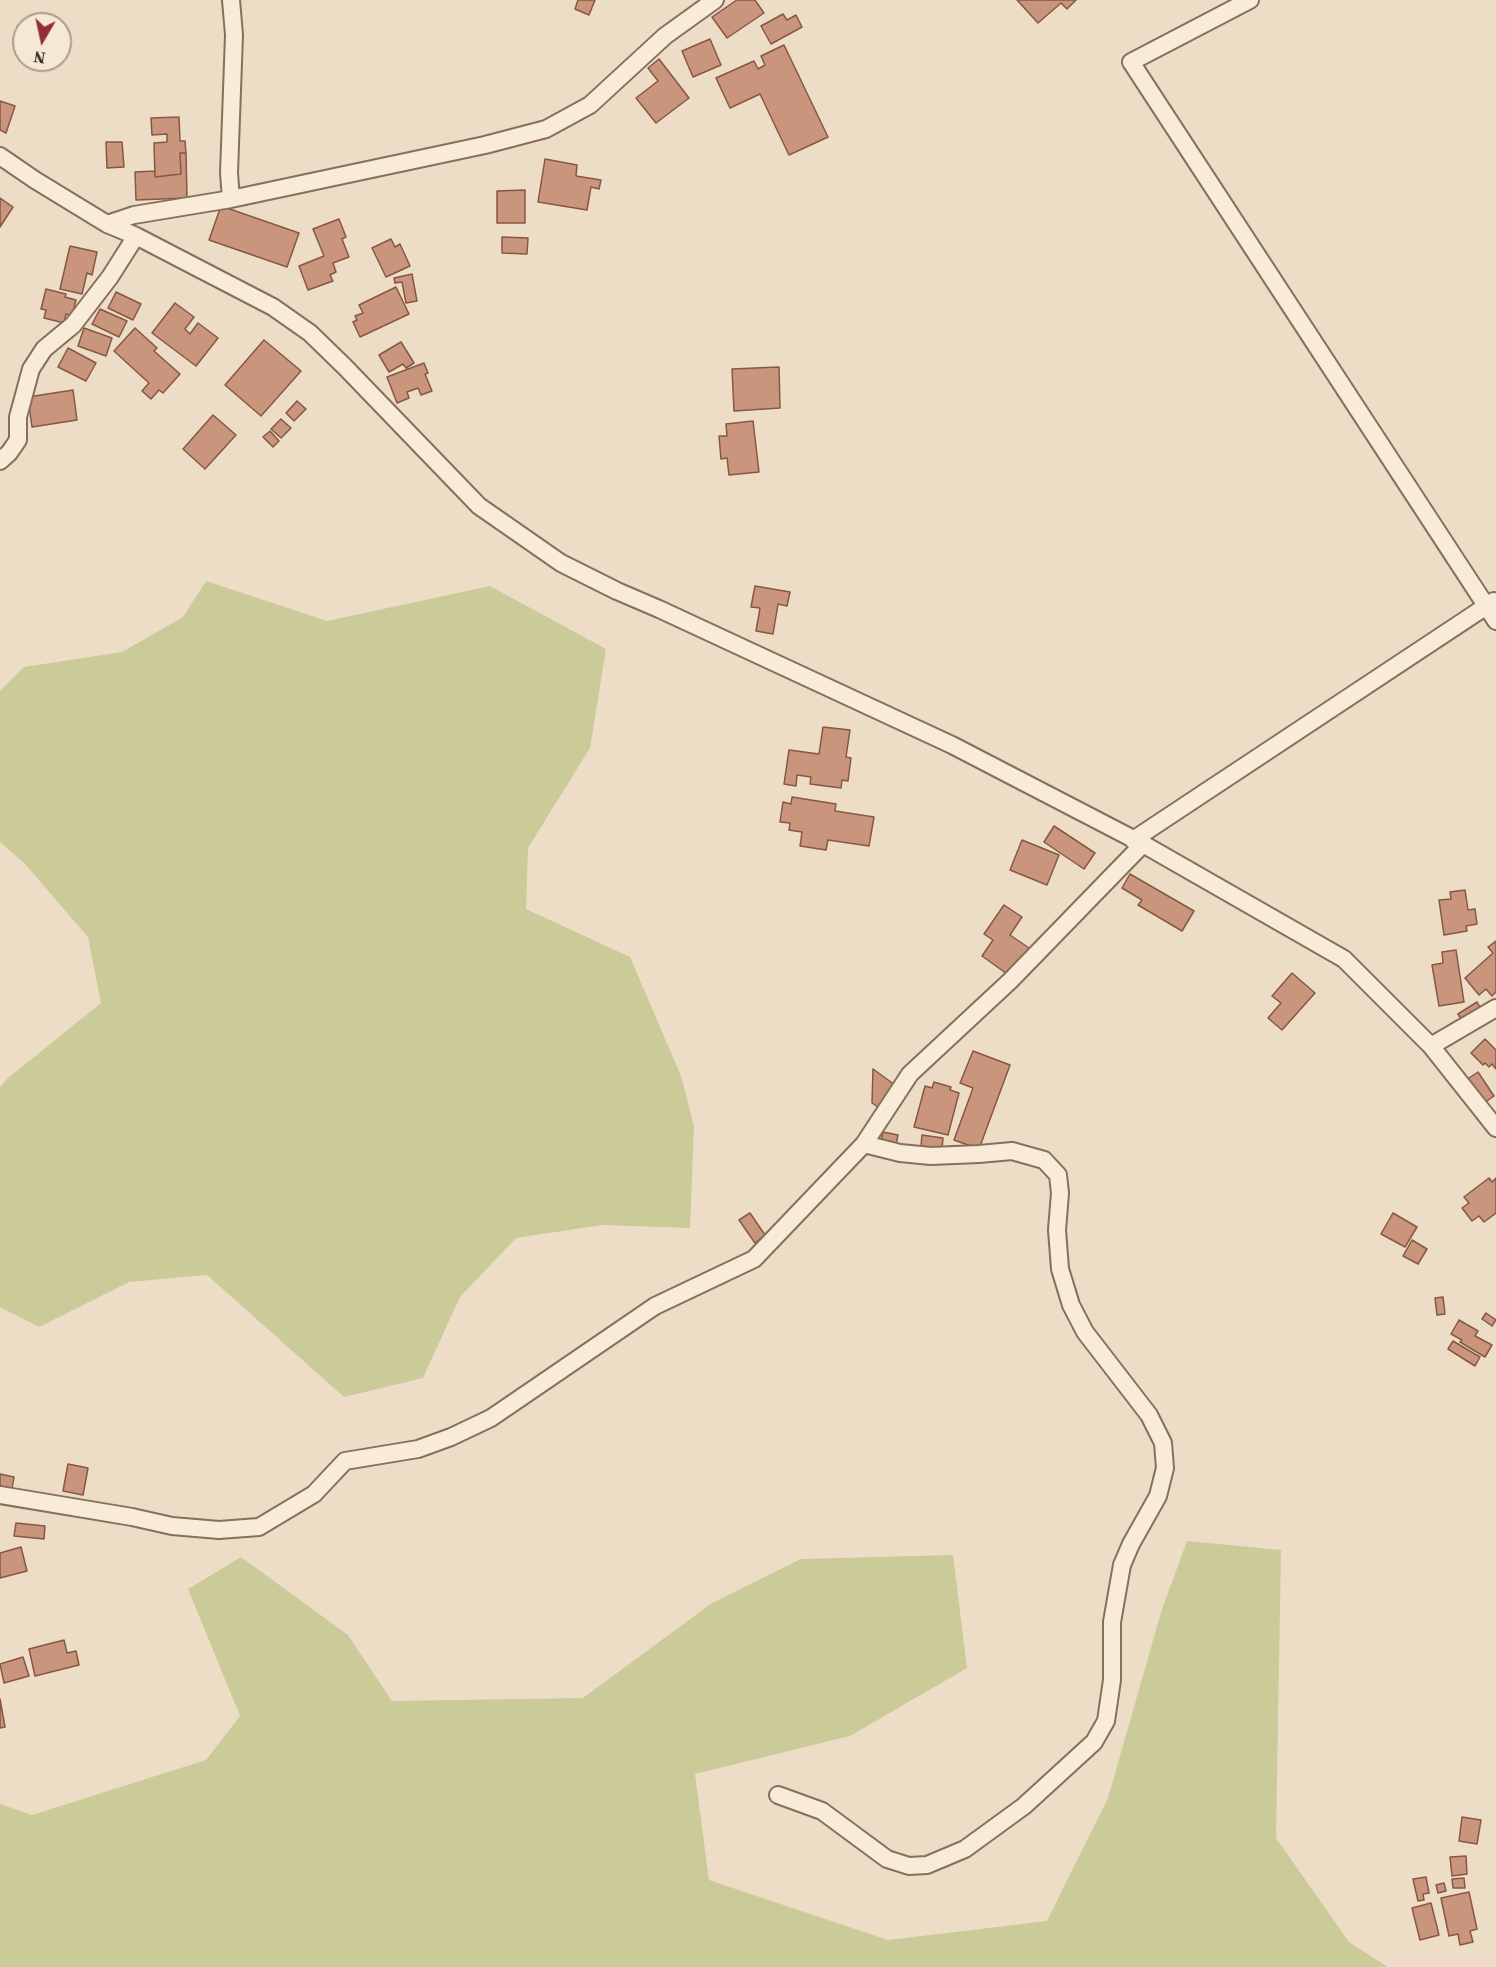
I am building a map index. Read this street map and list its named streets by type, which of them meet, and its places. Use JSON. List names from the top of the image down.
{
  "north": "bottom"
}
